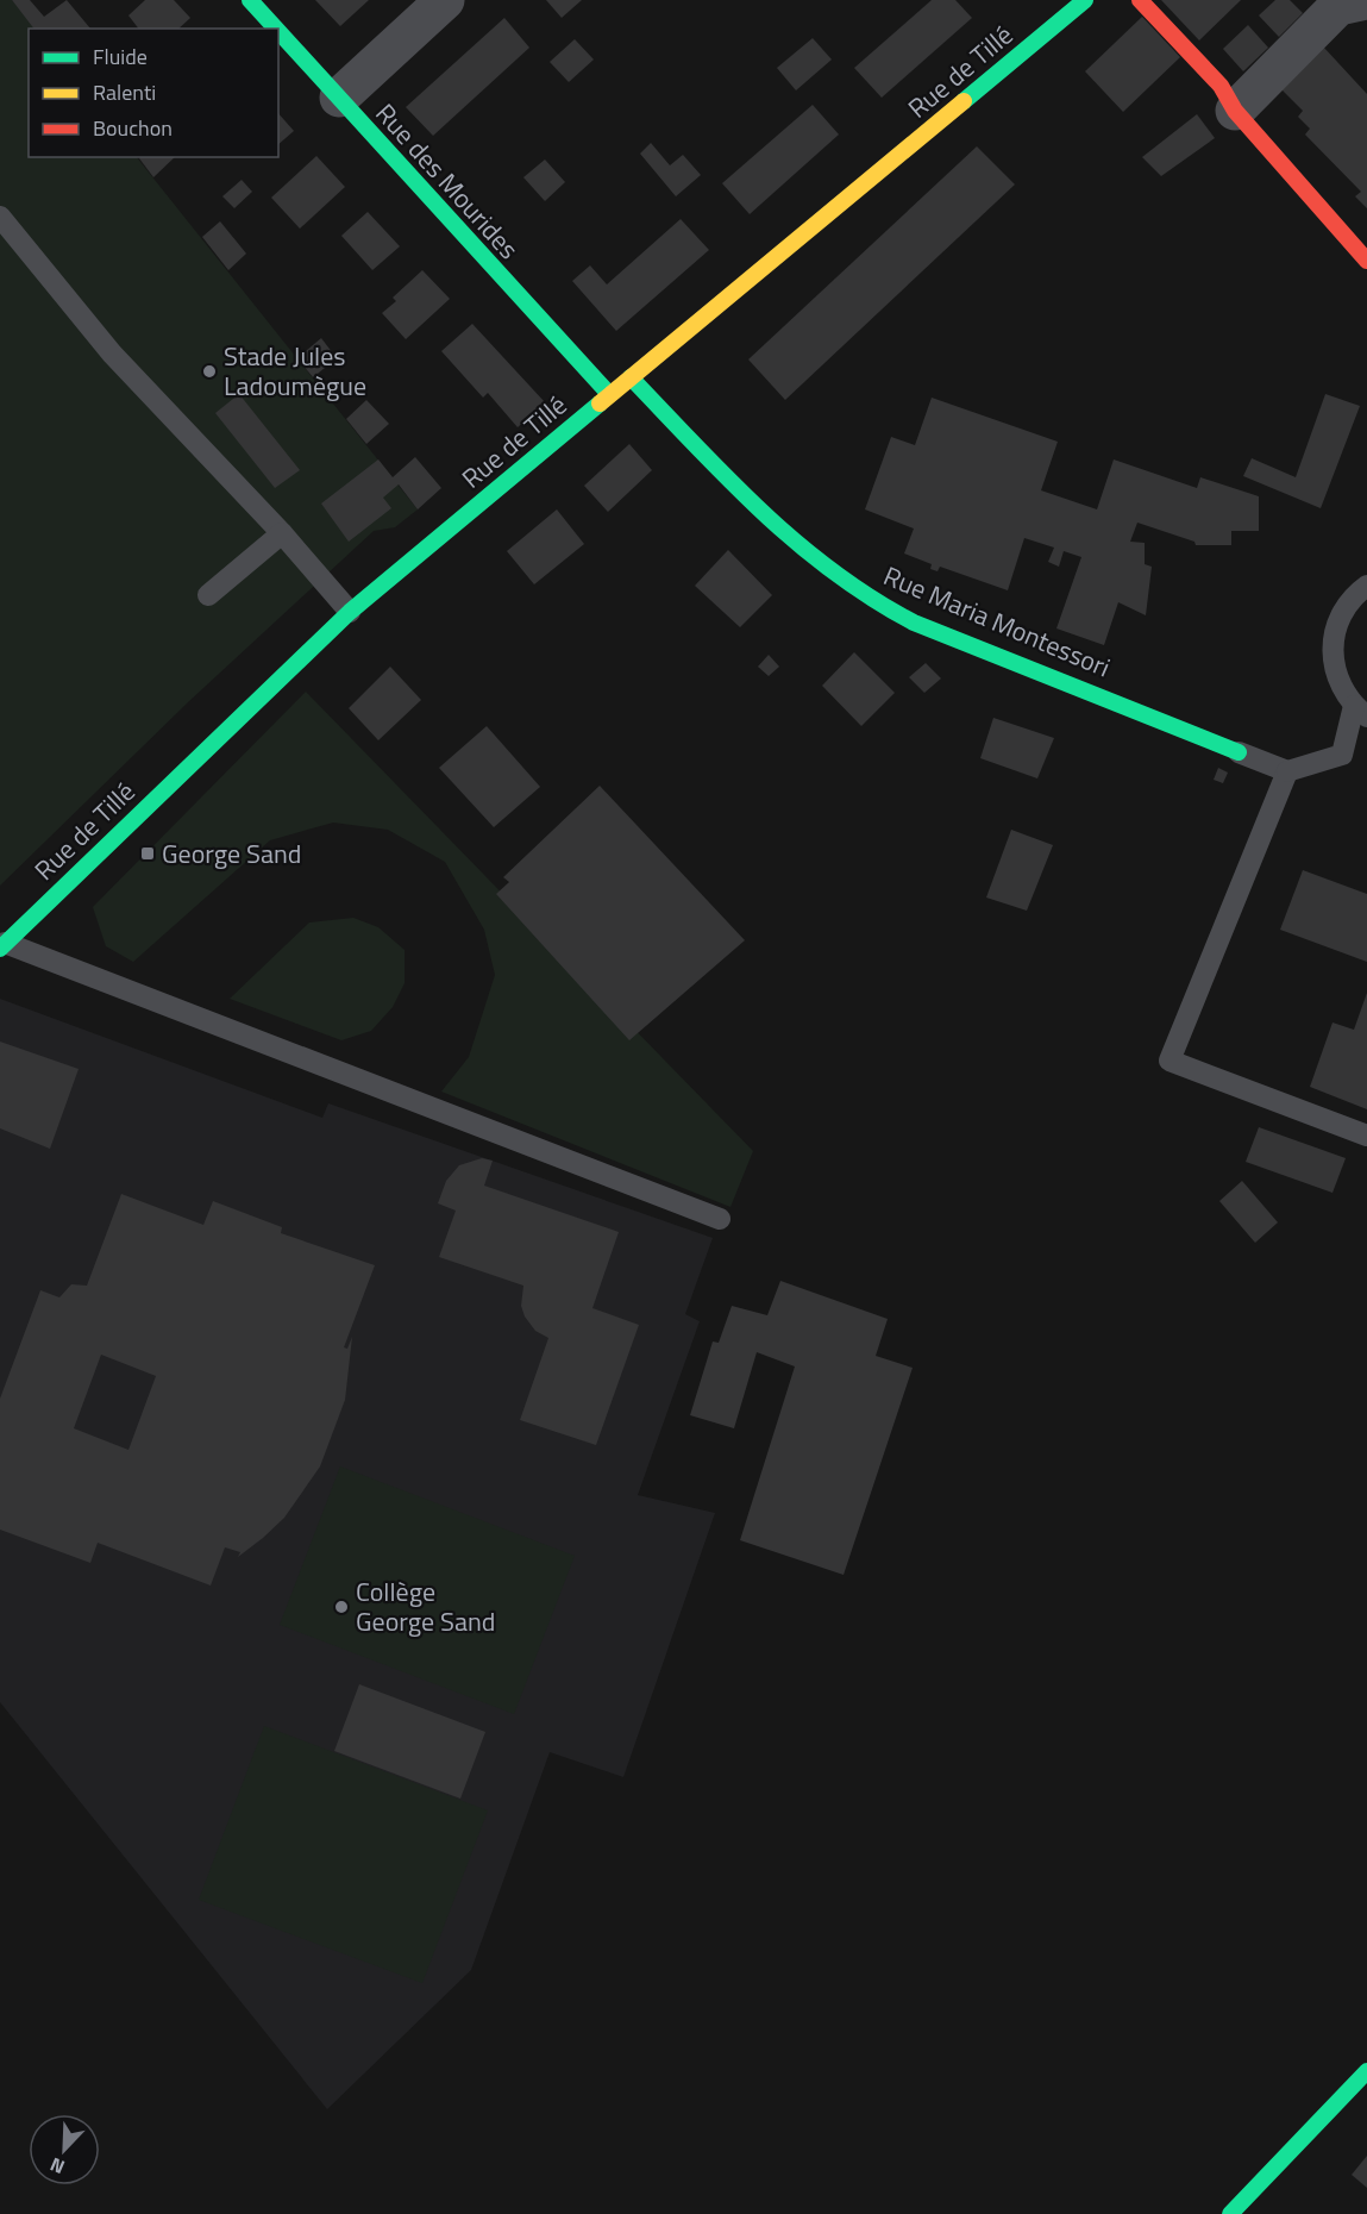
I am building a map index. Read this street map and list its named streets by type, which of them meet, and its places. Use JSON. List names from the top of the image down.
{
  "streets": {
    "street": ["Rue de Tillé", "Rue des Mourides", "Rue Maria Montessori"]
  },
  "crossings": [
    ["Rue de Tillé", "Rue des Mourides"],
    ["Rue de Tillé", "Rue Maria Montessori"]
  ],
  "places": {
    "other": ["Stade Jules Ladoumègue", "Collège George Sand"],
    "transit": ["George Sand"]
  },
  "legend": ["Fluide", "Ralenti", "Bouchon"],
  "north": "bottom left"
}
